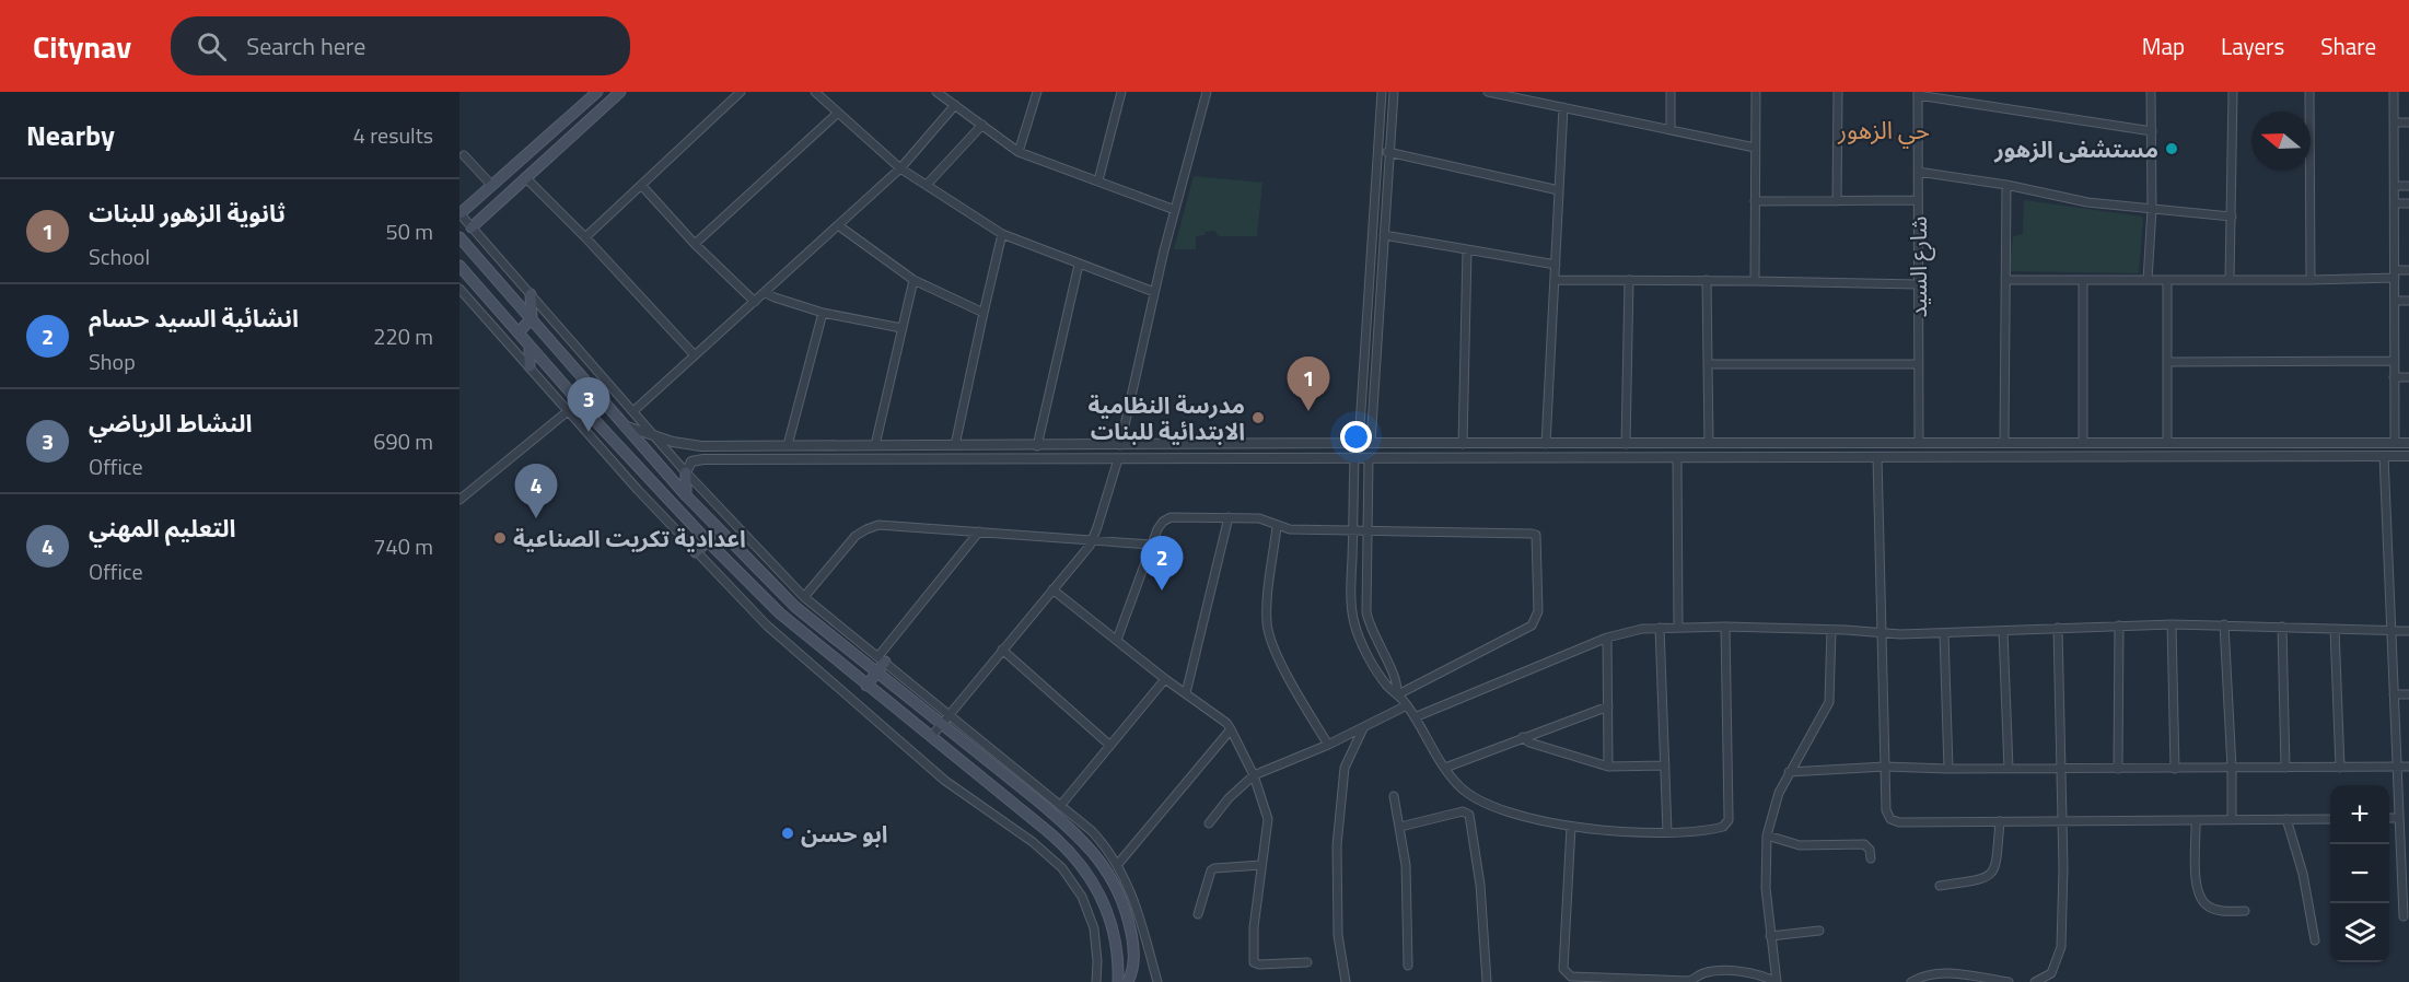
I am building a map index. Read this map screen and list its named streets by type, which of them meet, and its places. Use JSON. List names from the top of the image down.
{
  "streets": {
    "street": ["شارع السيد"]
  },
  "districts": ["حي الزهور"],
  "places": [
    "مستشفى الزهور",
    "مدرسة النظامية الابتدائية للبنات",
    "اعدادية تكريت الصناعية",
    "ابو حسن"
  ],
  "north": "left",
  "page": {
    "header": "Citynav",
    "search": "Search here",
    "nav": ["Map", "Layers", "Share"],
    "heading": ["Nearby", "4 results"],
    "list": [
      {
        "mark": "1",
        "name": "ثانوية الزهور للبنات",
        "note": "School",
        "value": "50 m"
      },
      {
        "mark": "2",
        "name": "انشائية السيد حسام",
        "note": "Shop",
        "value": "220 m"
      },
      {
        "mark": "3",
        "name": "النشاط الرياضي",
        "note": "Office",
        "value": "690 m"
      },
      {
        "mark": "4",
        "name": "التعليم المهني",
        "note": "Office",
        "value": "740 m"
      }
    ],
    "pins": [
      "1",
      "3",
      "4",
      "2"
    ],
    "map_buttons": ["+", "−"]
  }
}
